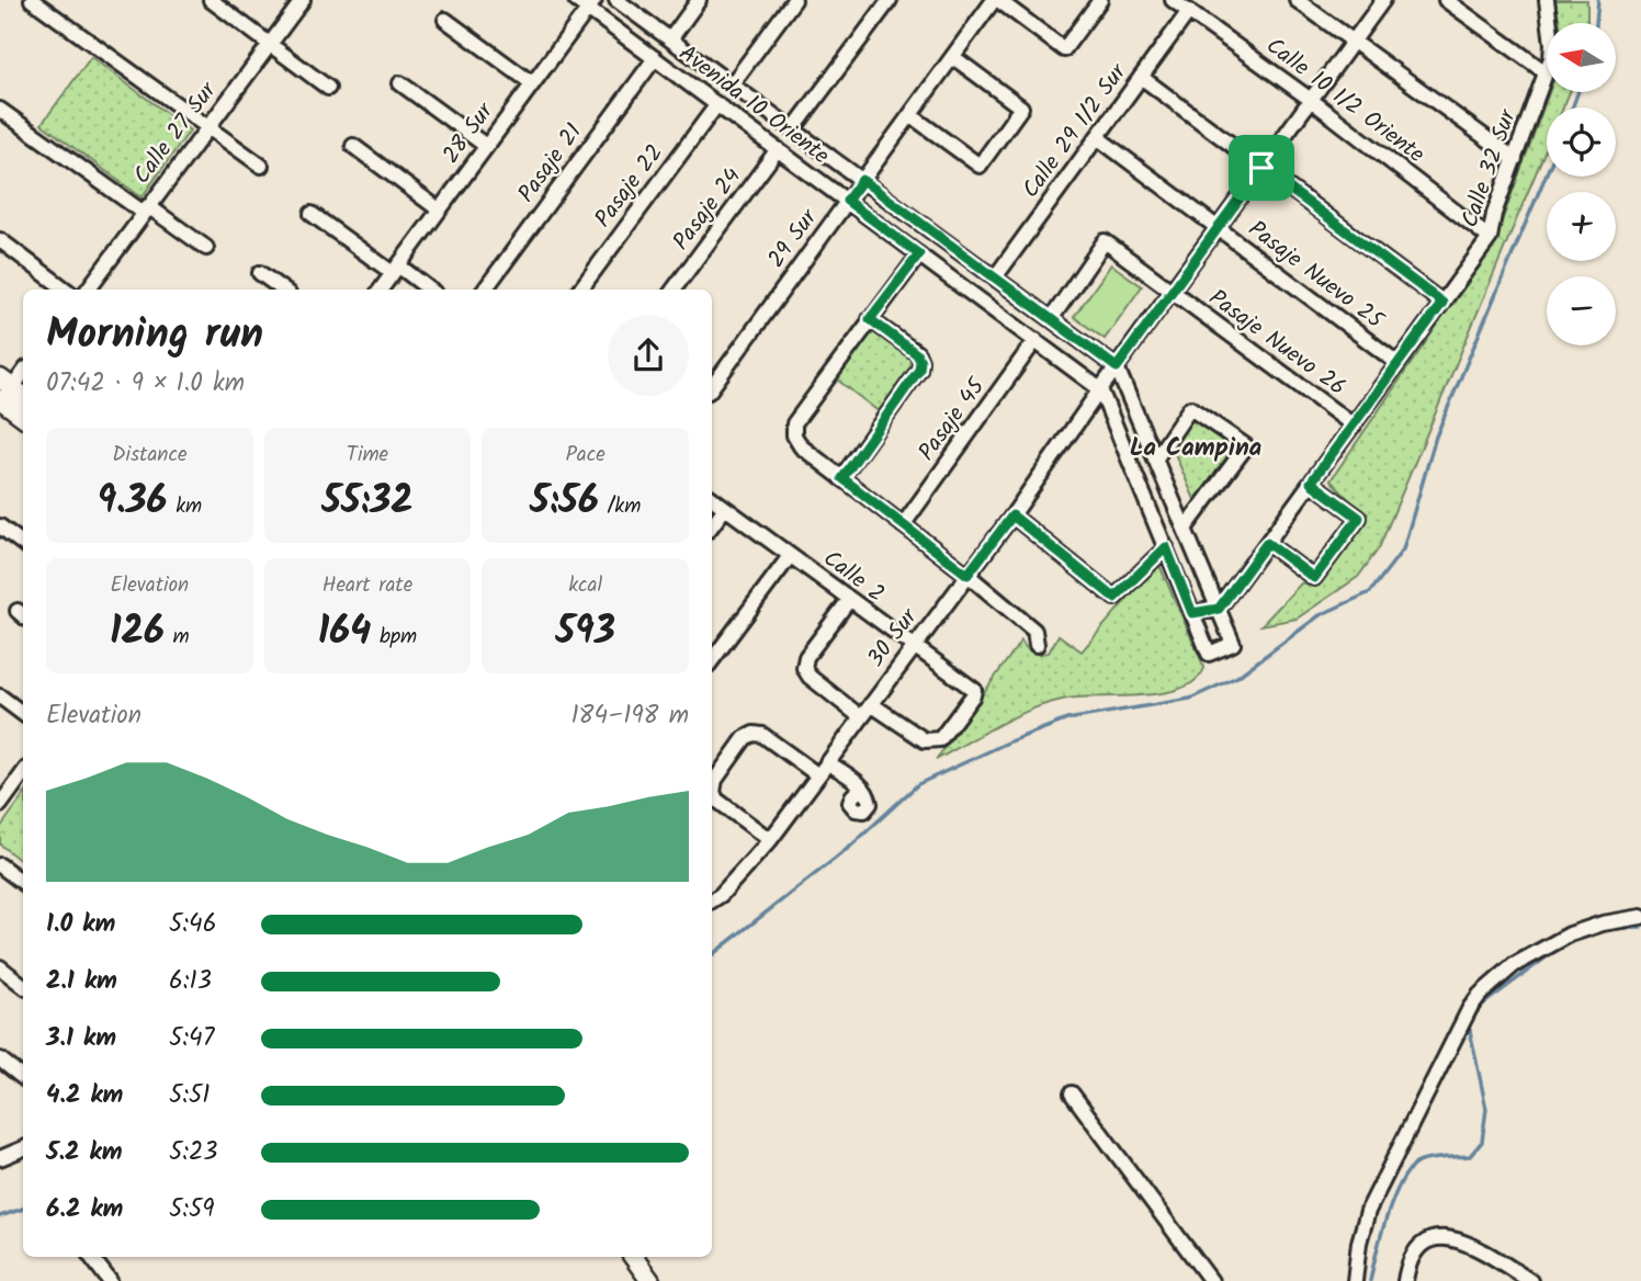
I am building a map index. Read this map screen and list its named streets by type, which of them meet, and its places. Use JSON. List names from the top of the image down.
{
  "streets": {
    "street": [
      "Calle 10 1/2 Oriente",
      "Avenida 10 Oriente",
      "Calle 29 1/2 Sur",
      "Calle 27 Sur",
      "28 Sur",
      "Pasaje 21",
      "Calle 32 Sur",
      "Pasaje 22",
      "Pasaje 24",
      "29 Sur",
      "Pasaje Nuevo 25",
      "Pasaje Nuevo 26",
      "Pasaje 45",
      "Calle 2",
      "30 Sur"
    ]
  },
  "crossings": [
    ["Calle 10 1/2 Oriente", "Calle 29 1/2 Sur"],
    ["Calle 10 1/2 Oriente", "Calle 32 Sur"],
    ["Calle 10 1/2 Oriente", "30 Sur"],
    ["Avenida 10 Oriente", "Calle 29 1/2 Sur"],
    ["Avenida 10 Oriente", "28 Sur"],
    ["Avenida 10 Oriente", "Pasaje 21"],
    ["Avenida 10 Oriente", "Pasaje 22"],
    ["Avenida 10 Oriente", "Pasaje 24"],
    ["Avenida 10 Oriente", "29 Sur"],
    ["Avenida 10 Oriente", "Pasaje Nuevo 26"],
    ["Avenida 10 Oriente", "Pasaje 45"],
    ["Avenida 10 Oriente", "30 Sur"],
    ["Calle 29 1/2 Sur", "Pasaje Nuevo 25"],
    ["Calle 32 Sur", "Pasaje Nuevo 25"],
    ["Calle 32 Sur", "Pasaje Nuevo 26"],
    ["Pasaje Nuevo 25", "30 Sur"],
    ["Pasaje Nuevo 26", "30 Sur"],
    ["Calle 2", "30 Sur"]
  ],
  "districts": ["La Campina"],
  "north": "left",
  "page": {
    "map_buttons": ["+", "−"],
    "heading": ["Morning run", "07:42 · 9 × 1.0 km"],
    "stats": [
      ["Distance", "9.36 km"],
      ["Time", "55:32"],
      ["Pace", "5:56 /km"],
      ["Elevation", "126 m"],
      ["Heart rate", "164 bpm"],
      ["kcal", "593"]
    ],
    "chart": ["Elevation", "184–198 m"],
    "list": [
      {
        "name": "1.0 km",
        "note": "5:46"
      },
      {
        "name": "2.1 km",
        "note": "6:13"
      },
      {
        "name": "3.1 km",
        "note": "5:47"
      },
      {
        "name": "4.2 km",
        "note": "5:51"
      },
      {
        "name": "5.2 km",
        "note": "5:23"
      },
      {
        "name": "6.2 km",
        "note": "5:59"
      }
    ]
  }
}
